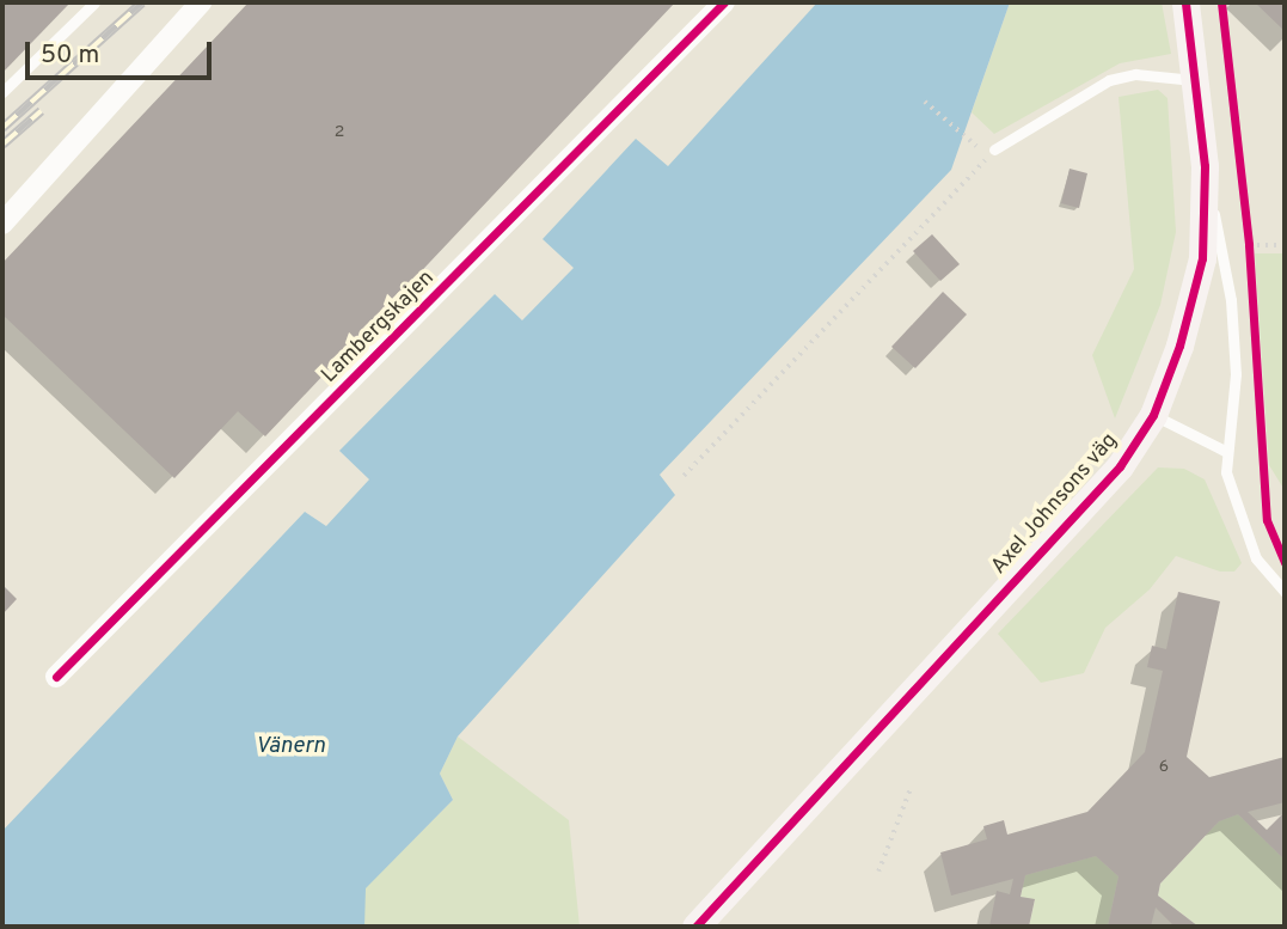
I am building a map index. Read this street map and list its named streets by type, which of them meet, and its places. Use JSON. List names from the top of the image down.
{
  "streets": {
    "street": ["Lambergskajen", "Axel Johnsons väg"]
  },
  "water": ["Vänern"],
  "house_numbers": ["2", "6"],
  "scale_bar": "50 m"
}
